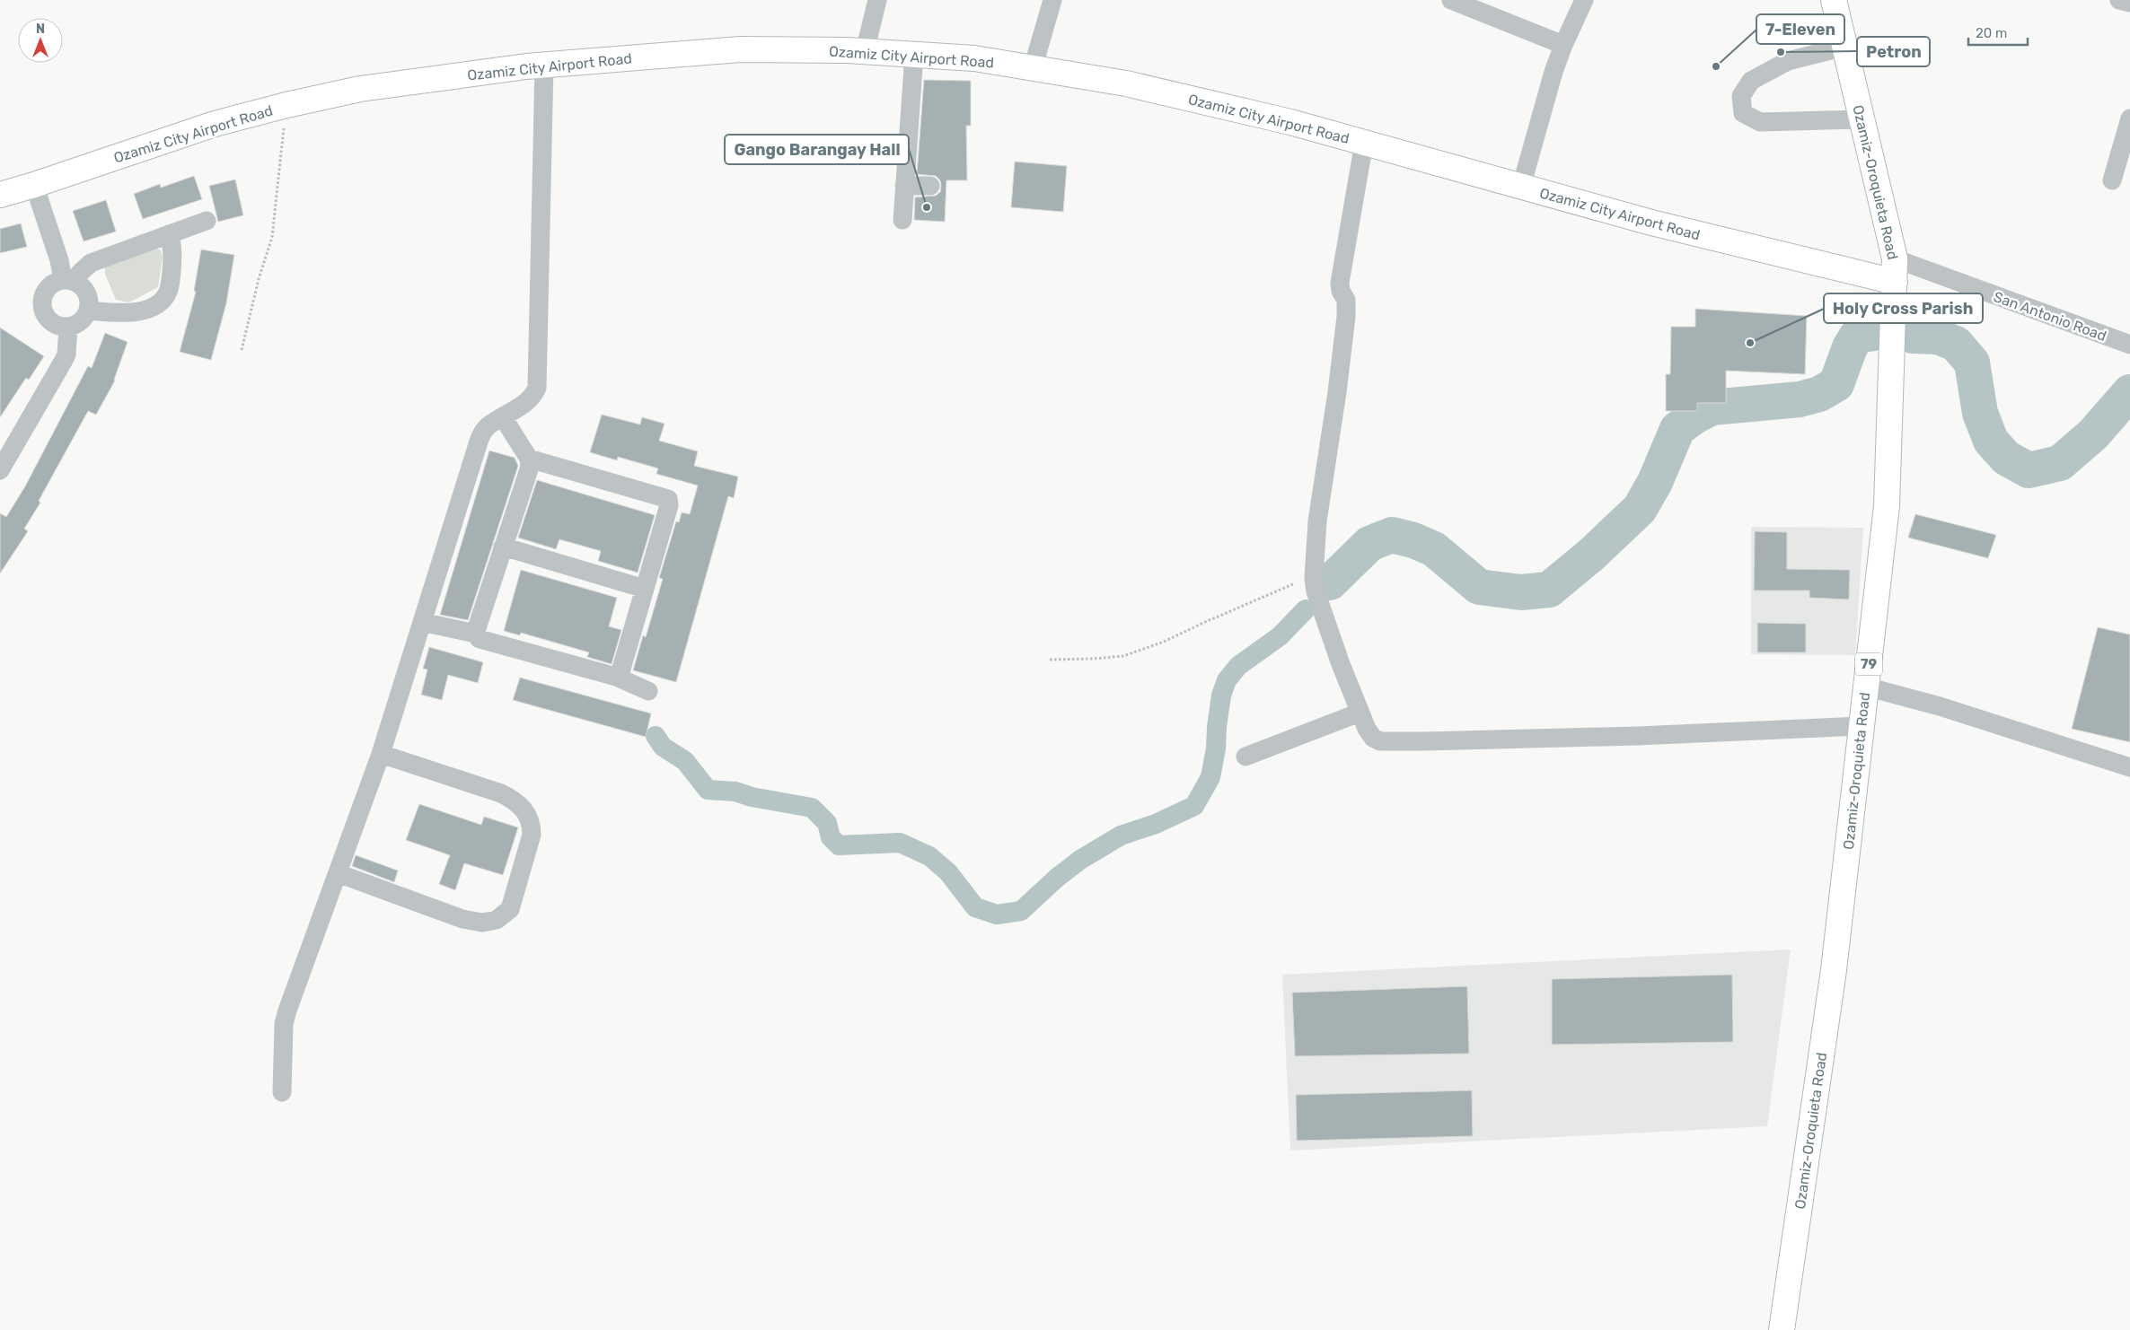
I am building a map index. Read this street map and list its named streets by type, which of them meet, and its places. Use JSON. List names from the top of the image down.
{
  "streets": {
    "main road": ["Ozamiz City Airport Road", "Ozamiz-Oroquieta Road", "79"],
    "street": ["San Antonio Road"]
  },
  "crossings": [
    ["Ozamiz City Airport Road", "Ozamiz-Oroquieta Road"],
    ["Ozamiz City Airport Road", "San Antonio Road"],
    ["Ozamiz-Oroquieta Road", "San Antonio Road"]
  ],
  "places": [
    "Petron",
    "7-Eleven",
    "Gango Barangay Hall",
    "Holy Cross Parish"
  ],
  "scale_bar": "20 m",
  "north": "top"
}
